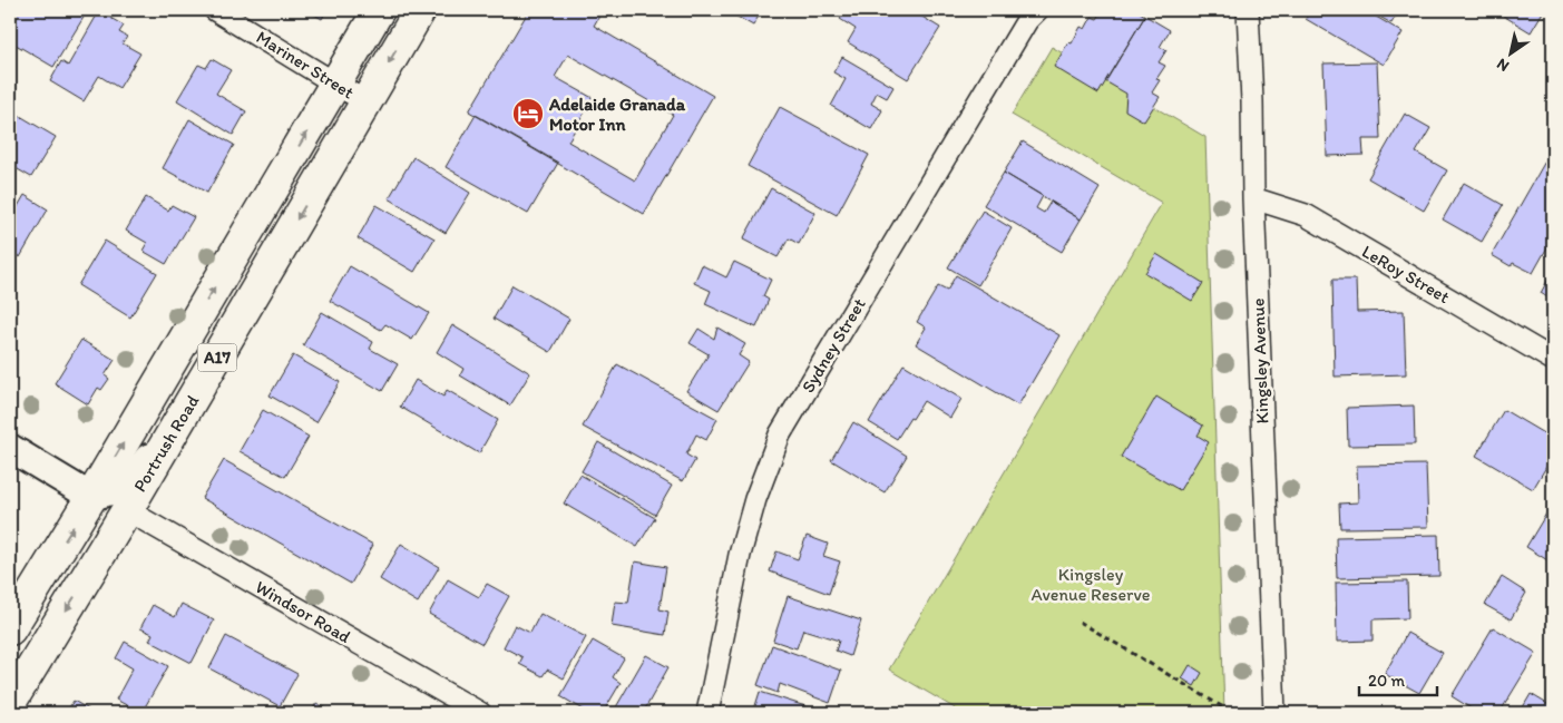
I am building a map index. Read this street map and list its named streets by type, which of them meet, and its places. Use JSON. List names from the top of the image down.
{
  "streets": {
    "highway": ["A17", "Portrush Road"],
    "street": [
      "Mariner Street",
      "LeRoy Street",
      "Sydney Street",
      "Kingsley Avenue",
      "Windsor Road"
    ]
  },
  "crossings": [
    ["Mariner Street", "Portrush Road"],
    ["LeRoy Street", "Kingsley Avenue"],
    ["Portrush Road", "Windsor Road"]
  ],
  "parks": ["Kingsley Avenue Reserve"],
  "places": {
    "hotel": ["Adelaide Granada Motor Inn"]
  },
  "scale_bar": "20 m",
  "north": "bottom left"
}
